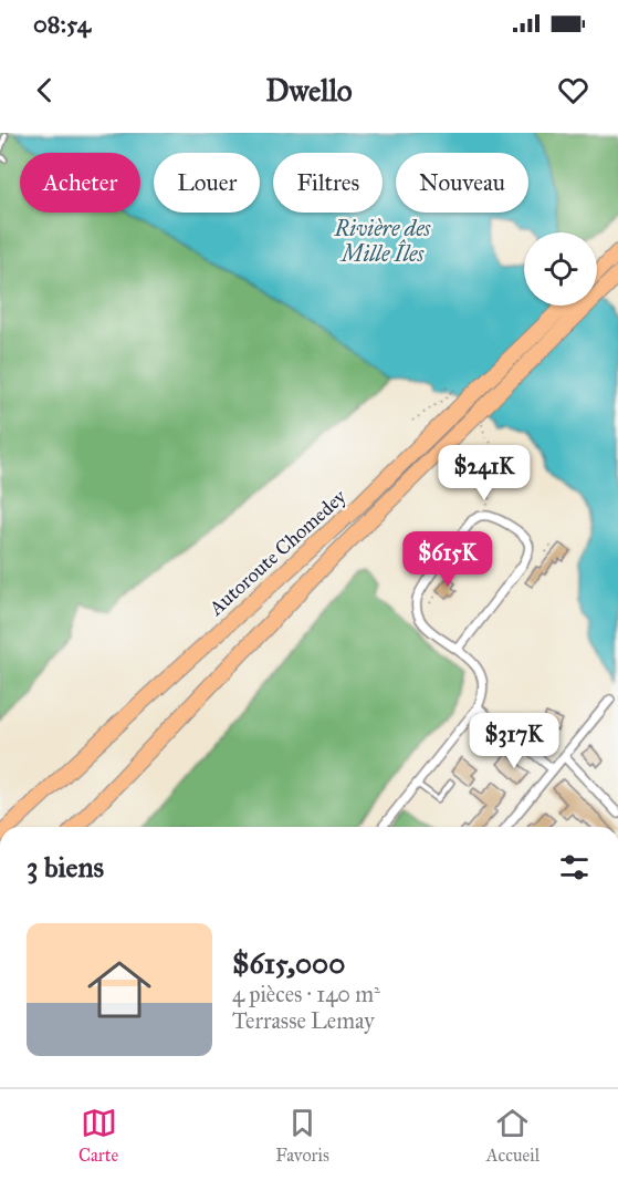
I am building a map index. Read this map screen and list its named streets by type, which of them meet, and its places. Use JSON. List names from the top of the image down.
{
  "streets": {
    "highway": ["Autoroute Chomedey"]
  },
  "water": ["Rivière des Mille Îles"],
  "page": {
    "status": "08:54",
    "header": "Dwello",
    "chip": [
      "Acheter",
      "Louer",
      "Filtres",
      "Nouveau"
    ],
    "price": ["$241K", "$615K", "$317K"],
    "heading": "3 biens",
    "list": [
      {
        "name": "$615,000",
        "note": "4 pièces · 140 m² · Terrasse Lemay"
      }
    ],
    "tabs": ["Carte", "Favoris", "Accueil"]
  }
}
